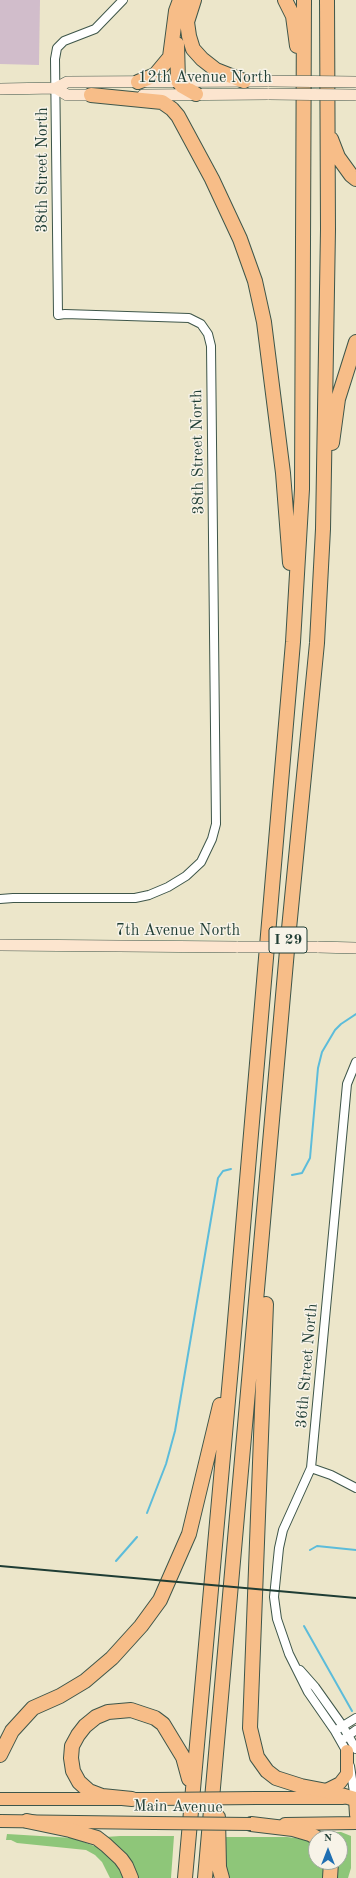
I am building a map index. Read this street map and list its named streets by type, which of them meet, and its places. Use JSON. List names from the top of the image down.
{
  "streets": {
    "highway": ["I 29"],
    "main road": ["12th Avenue North", "7th Avenue North", "Main Avenue"],
    "street": ["38th Street North", "36th Street North"]
  },
  "crossings": [
    ["12th Avenue North", "38th Street North"],
    ["36th Street North", "Main Avenue"]
  ],
  "north": "top"
}
